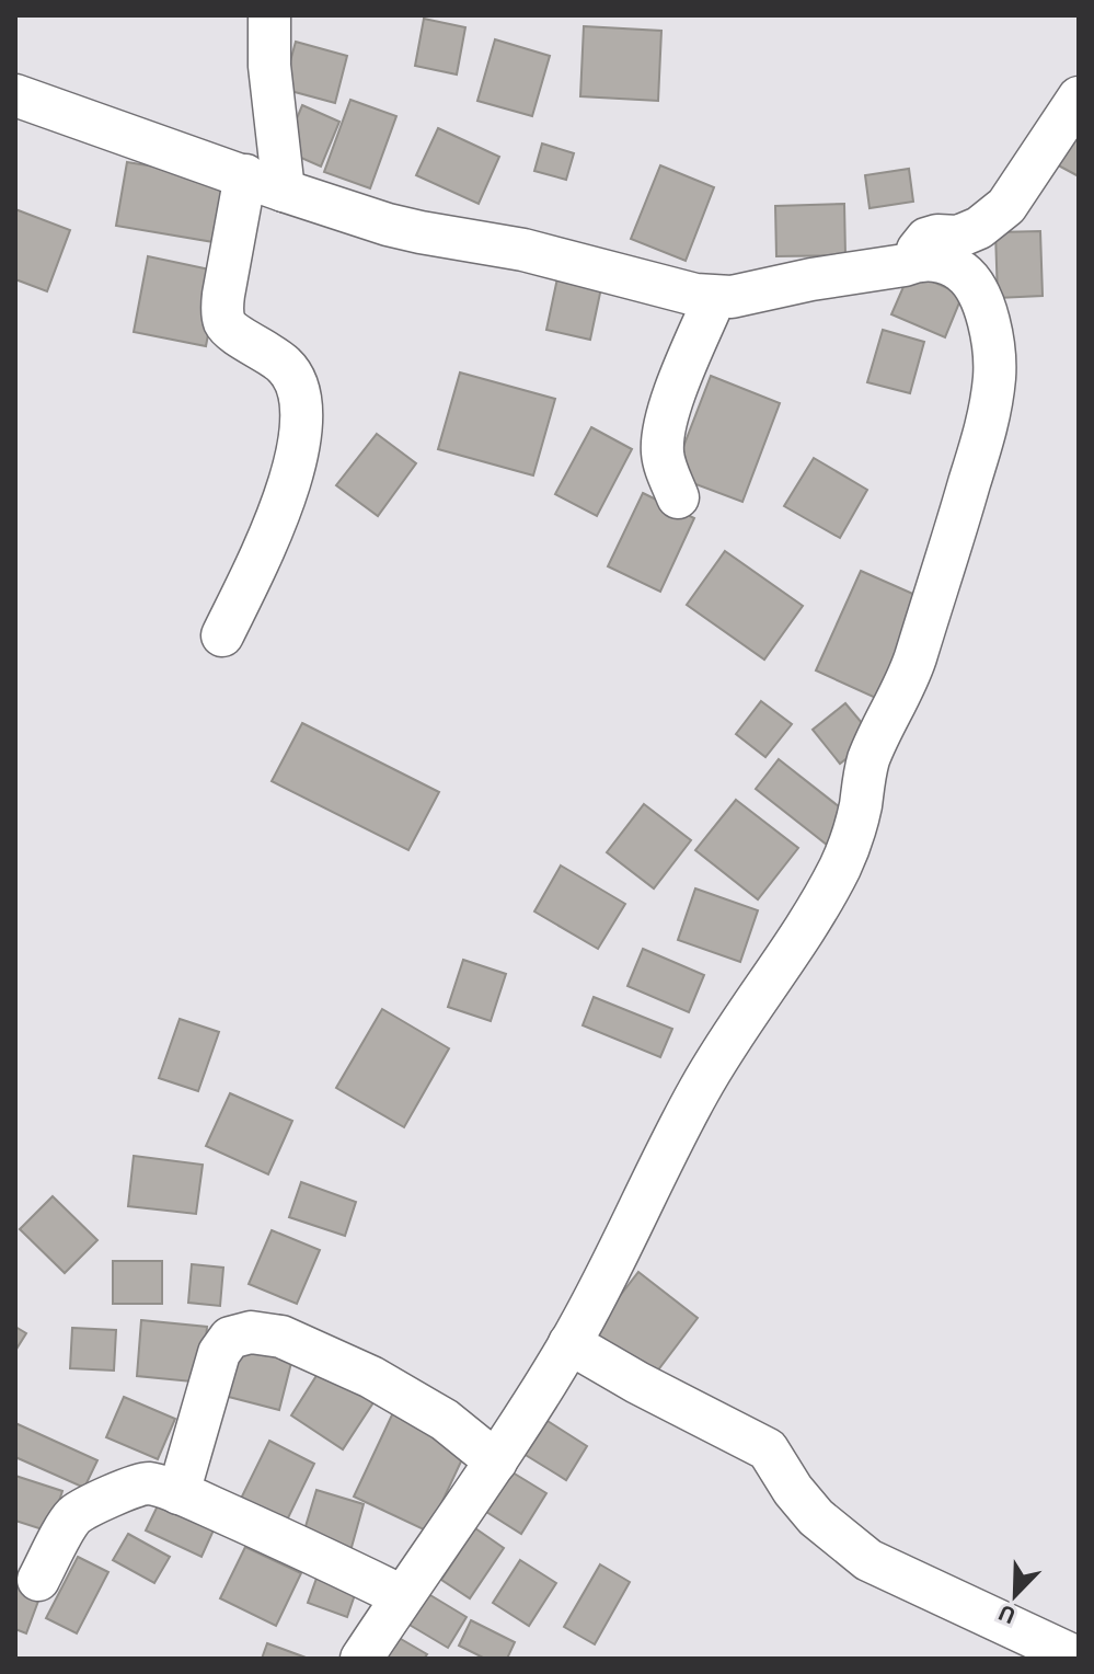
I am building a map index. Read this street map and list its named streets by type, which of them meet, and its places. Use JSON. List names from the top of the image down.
{
  "north": "bottom left"
}
